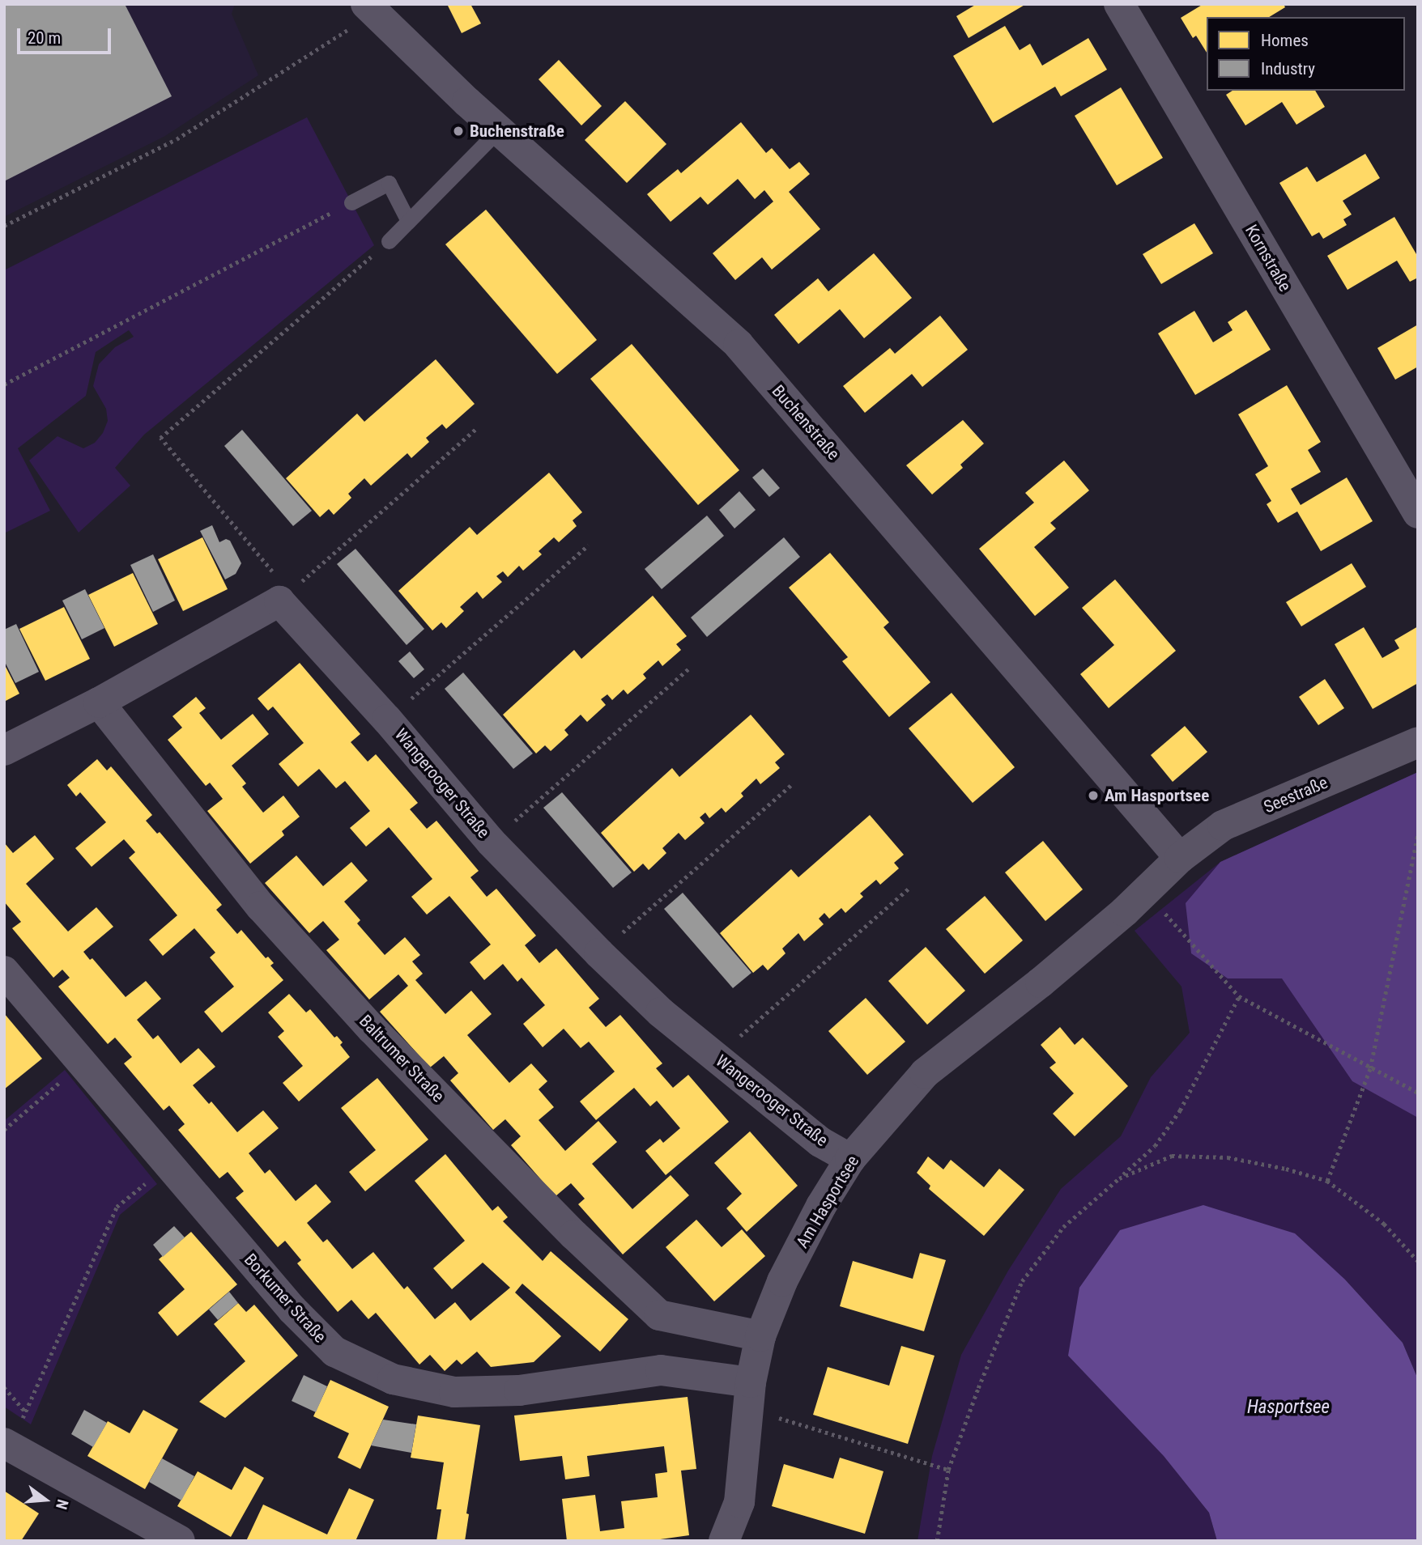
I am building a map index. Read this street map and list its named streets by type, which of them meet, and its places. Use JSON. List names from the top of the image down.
{
  "streets": {
    "street": [
      "Kornstraße",
      "Buchenstraße",
      "Wangerooger Straße",
      "Seestraße",
      "Baltrumer Straße",
      "Am Hasportsee",
      "Borkumer Straße"
    ]
  },
  "crossings": [
    ["Buchenstraße", "Seestraße"],
    ["Buchenstraße", "Am Hasportsee"],
    ["Wangerooger Straße", "Am Hasportsee"],
    ["Seestraße", "Am Hasportsee"],
    ["Baltrumer Straße", "Am Hasportsee"],
    ["Am Hasportsee", "Borkumer Straße"]
  ],
  "water": ["Hasportsee"],
  "places": ["Buchenstraße", "Am Hasportsee"],
  "legend": ["Homes", "Industry"],
  "scale_bar": "20 m",
  "north": "right"
}
